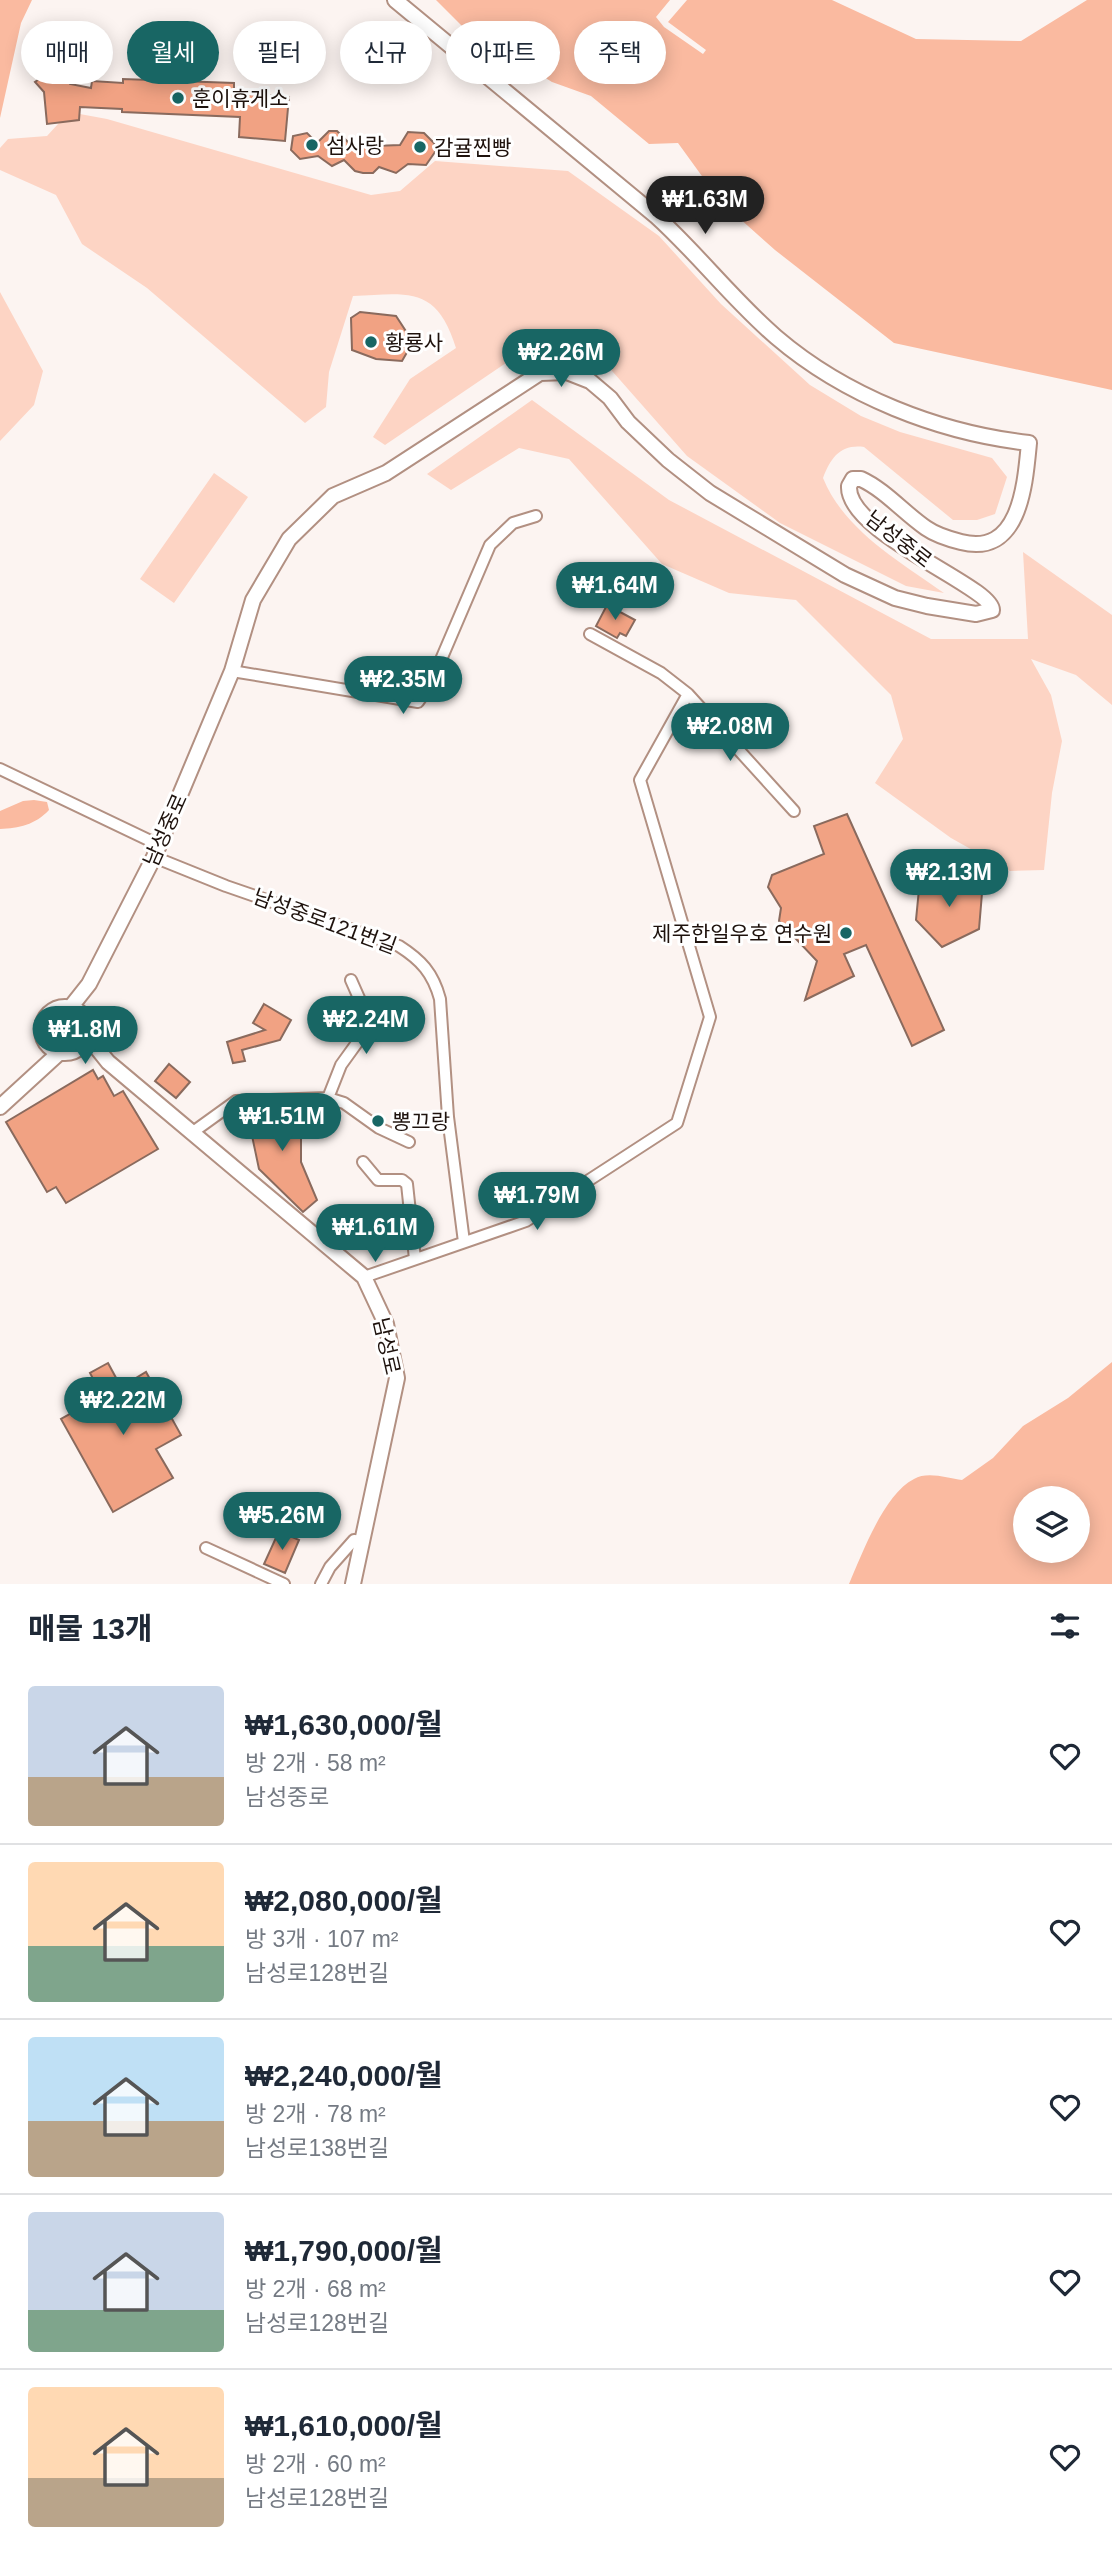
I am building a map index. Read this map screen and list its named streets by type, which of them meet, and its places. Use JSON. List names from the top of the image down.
{
  "streets": {
    "street": ["남성중로", "남성중로121번길", "남성로"]
  },
  "crossings": [
    ["남성중로", "남성중로121번길"],
    ["남성중로", "남성로"]
  ],
  "places": [
    "훈이휴게소",
    "섬사랑",
    "감귤찐빵",
    "황룡사",
    "제주한일우호 연수원",
    "뽕끄랑"
  ],
  "page": {
    "chip": [
      "매매",
      "월세",
      "필터",
      "신규",
      "아파트",
      "주택"
    ],
    "price": [
      "₩1.63M",
      "₩2.26M",
      "₩1.64M",
      "₩2.35M",
      "₩2.08M",
      "₩2.13M",
      "₩2.24M",
      "₩1.8M",
      "₩1.51M",
      "₩1.79M",
      "₩1.61M",
      "₩2.22M",
      "₩5.26M"
    ],
    "heading": "매물 13개",
    "list": [
      {
        "name": "₩1,630,000/월",
        "note": "방 2개 · 58 m² · 남성중로"
      },
      {
        "name": "₩2,080,000/월",
        "note": "방 3개 · 107 m² · 남성로128번길"
      },
      {
        "name": "₩2,240,000/월",
        "note": "방 2개 · 78 m² · 남성로138번길"
      },
      {
        "name": "₩1,790,000/월",
        "note": "방 2개 · 68 m² · 남성로128번길"
      },
      {
        "name": "₩1,610,000/월",
        "note": "방 2개 · 60 m² · 남성로128번길"
      }
    ]
  }
}
